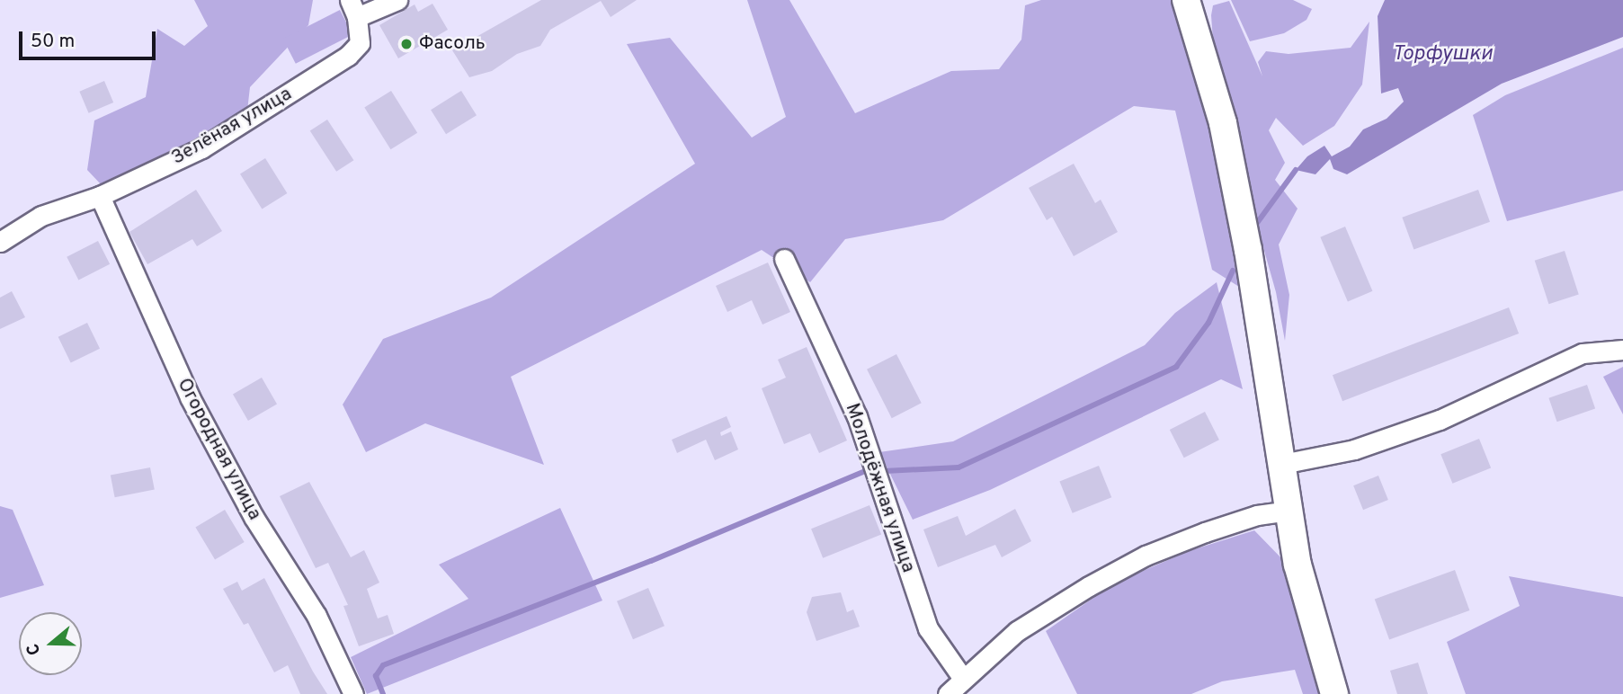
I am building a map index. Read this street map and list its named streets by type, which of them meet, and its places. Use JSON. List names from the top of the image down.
{
  "streets": {
    "street": ["Зелёная улица", "Огородная улица", "Молодёжная улица"]
  },
  "crossings": [
    ["Зелёная улица", "Огородная улица"]
  ],
  "water": ["Торфушки"],
  "places": ["Фасоль"],
  "scale_bar": "50 m",
  "north": "left"
}
